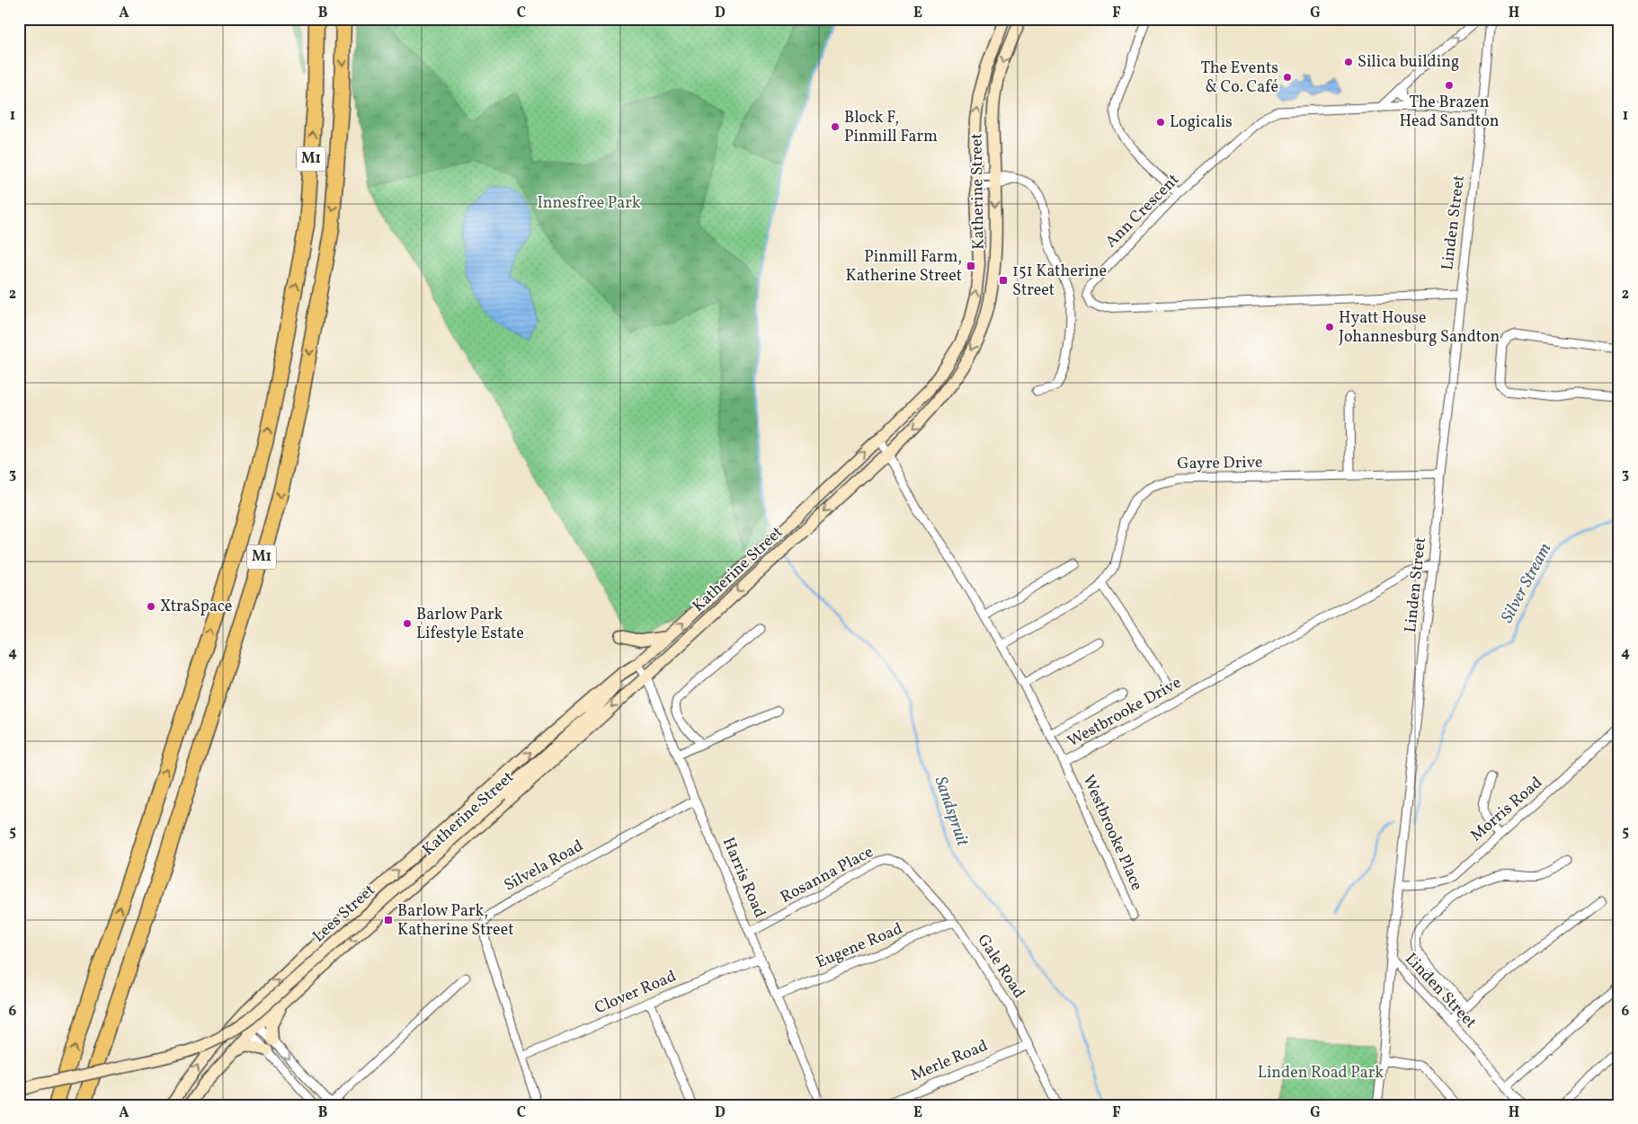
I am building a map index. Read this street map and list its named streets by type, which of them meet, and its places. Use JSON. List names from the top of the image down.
{
  "streets": {
    "highway": ["M1"],
    "main road": ["Katherine Street", "Lees Street"],
    "street": [
      "Ann Crescent",
      "Linden Street",
      "Gayre Drive",
      "Westbrooke Drive",
      "Morris Road",
      "Westbrooke Place",
      "Silvela Road",
      "Rosanna Place",
      "Harris Road",
      "Eugene Road",
      "Gale Road",
      "Clover Road",
      "Merle Road"
    ]
  },
  "crossings": [
    ["Katherine Street", "Westbrooke Drive"],
    ["Katherine Street", "Harris Road"],
    ["Katherine Street", "Lees Street"],
    ["Ann Crescent", "Linden Street"],
    ["Linden Street", "Gayre Drive"],
    ["Linden Street", "Westbrooke Drive"],
    ["Linden Street", "Morris Road"],
    ["Gayre Drive", "Westbrooke Drive"],
    ["Westbrooke Drive", "Westbrooke Place"],
    ["Silvela Road", "Harris Road"],
    ["Silvela Road", "Clover Road"],
    ["Rosanna Place", "Harris Road"],
    ["Rosanna Place", "Gale Road"],
    ["Harris Road", "Lees Street"],
    ["Harris Road", "Eugene Road"],
    ["Harris Road", "Clover Road"],
    ["Eugene Road", "Gale Road"],
    ["Gale Road", "Merle Road"]
  ],
  "water": ["Silver Stream", "Sandspruit"],
  "parks": ["Innesfree Park", "Linden Road Park"],
  "places": {
    "other": [
      "Silica building",
      "The Events & Co. Café",
      "The Brazen Head Sandton",
      "Logicalis",
      "Block F, Pinmill Farm",
      "Hyatt House Johannesburg Sandton",
      "XtraSpace",
      "Barlow Park Lifestyle Estate"
    ],
    "transit": ["Pinmill Farm, Katherine Street", "151 Katherine Street", "Barlow Park, Katherine Street"]
  },
  "grid": {
    "columns": [
      "A",
      "B",
      "C",
      "D",
      "E",
      "F",
      "G",
      "H"
    ],
    "rows": [
      "1",
      "2",
      "3",
      "4",
      "5",
      "6"
    ]
  }
}
